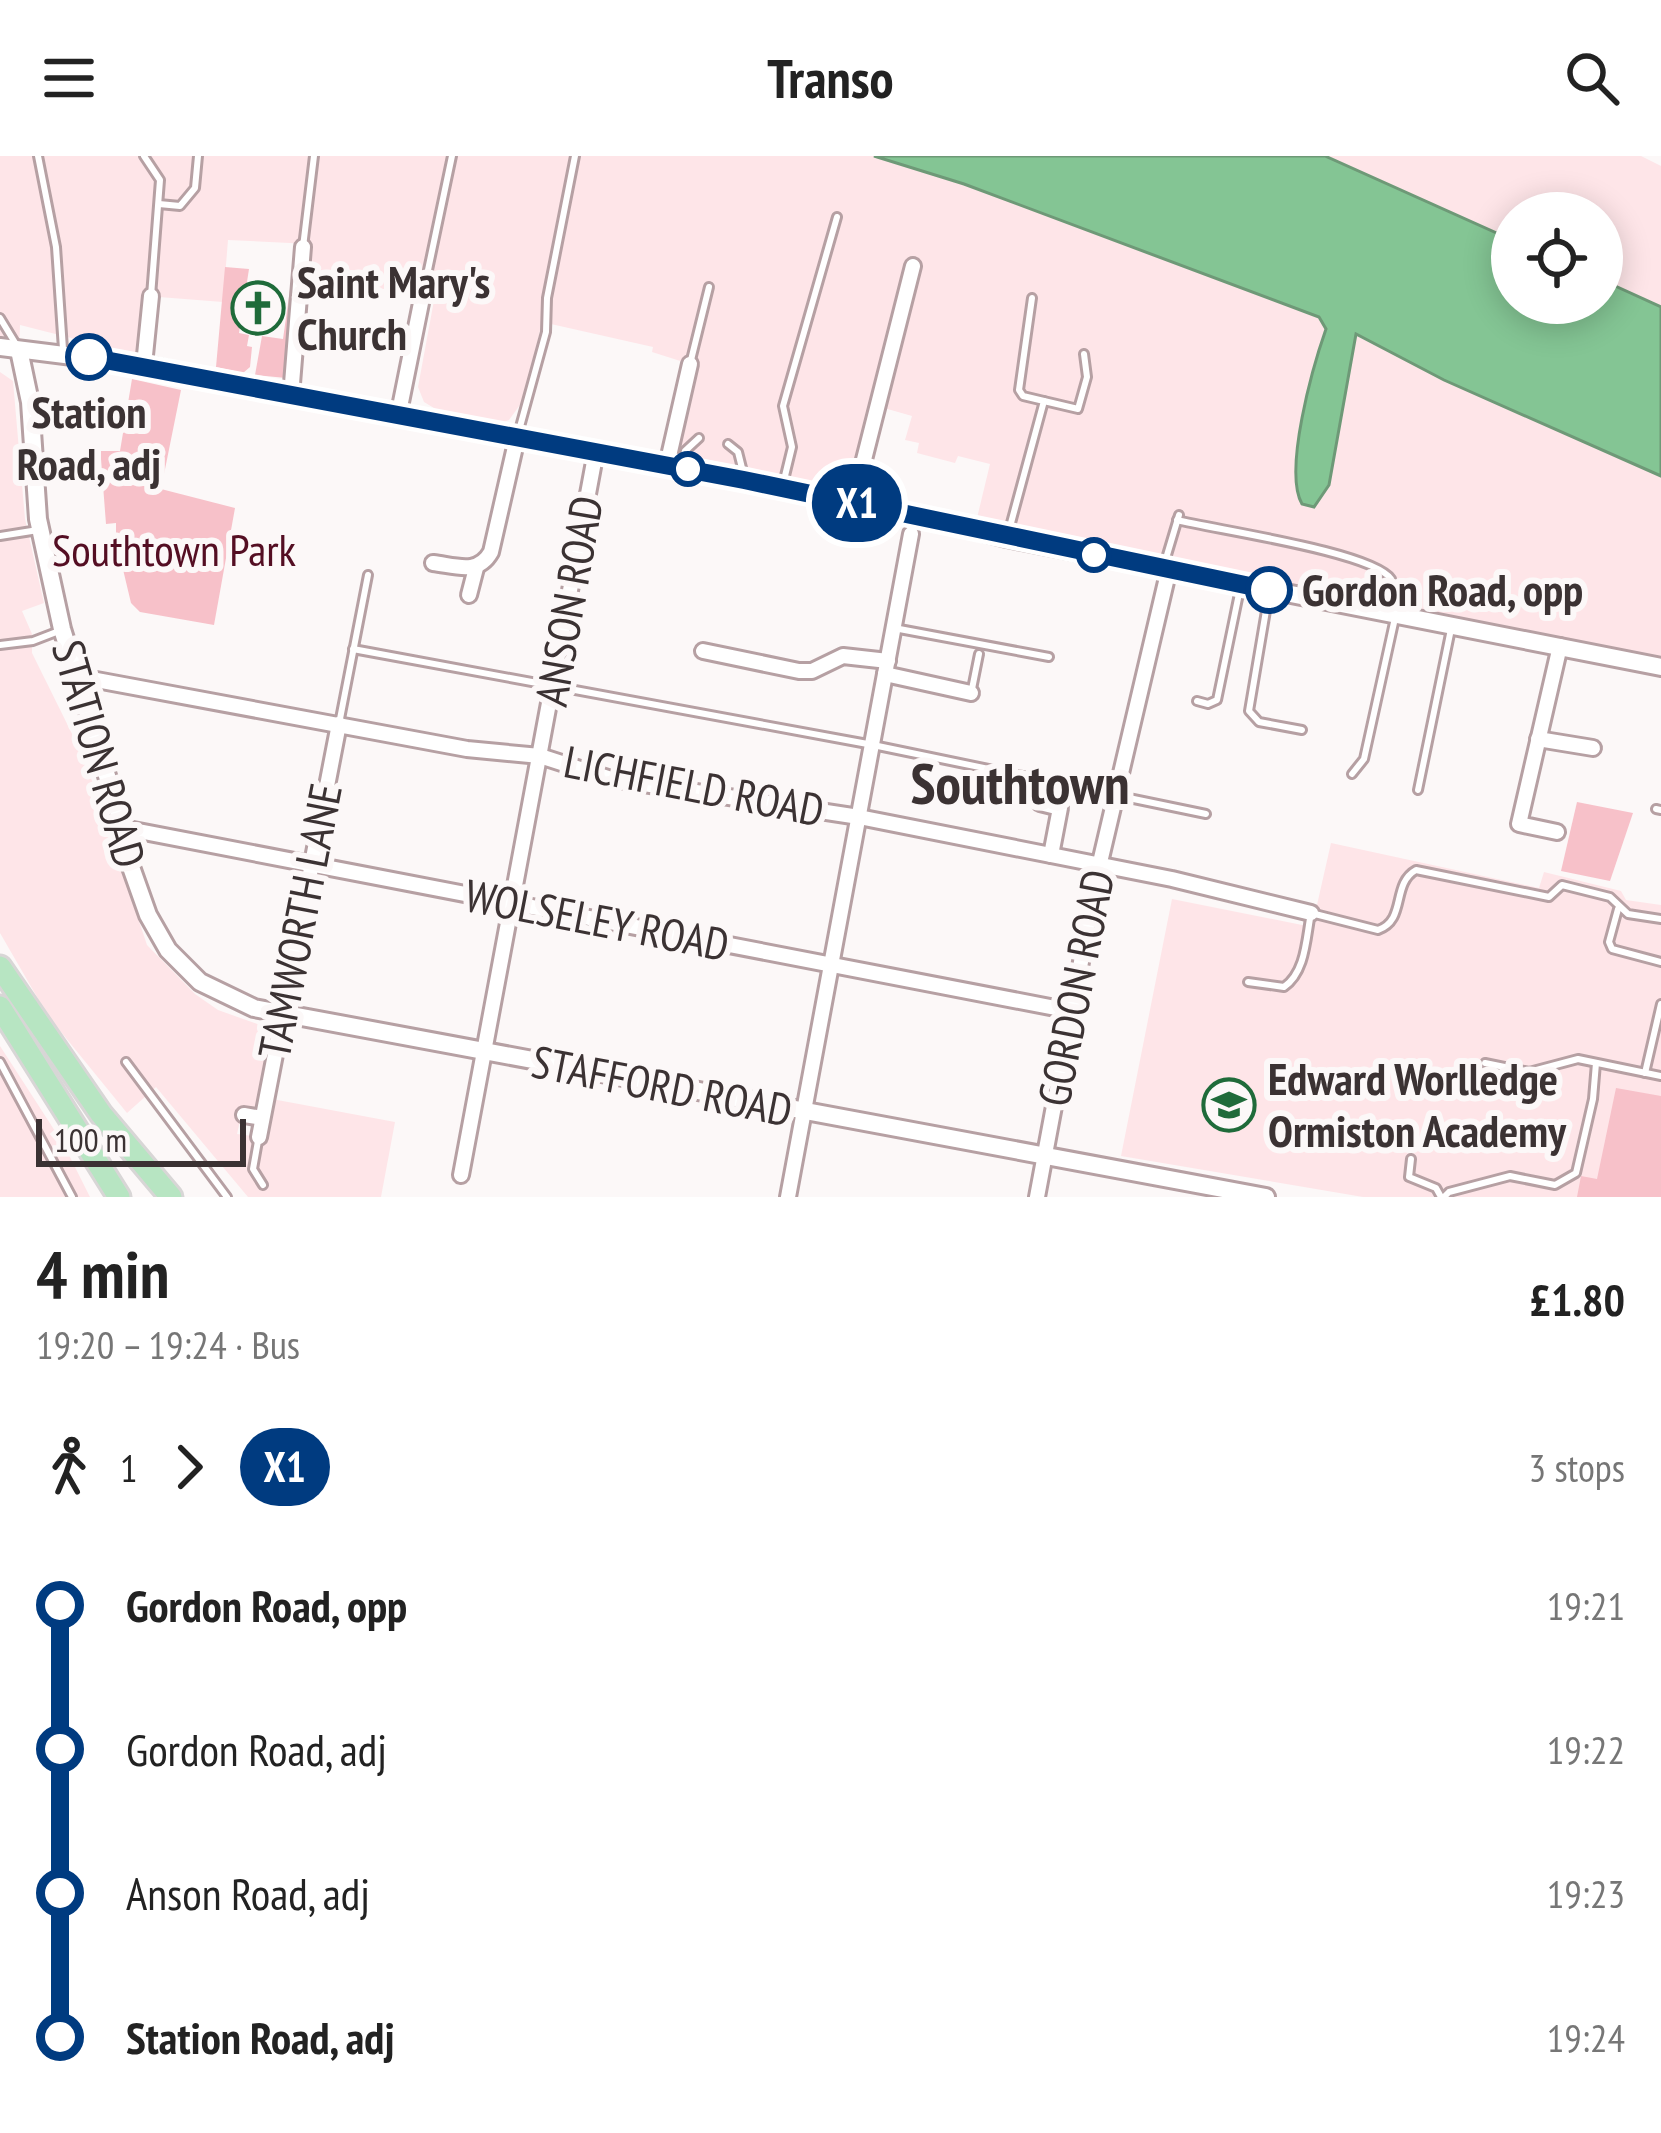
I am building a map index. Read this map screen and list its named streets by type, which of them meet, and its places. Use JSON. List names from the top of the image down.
{
  "streets": {
    "street": [
      "ANSON ROAD",
      "STATION ROAD",
      "LICHFIELD ROAD",
      "WOLSELEY ROAD",
      "TAMWORTH LANE",
      "GORDON ROAD",
      "STAFFORD ROAD"
    ]
  },
  "crossings": [
    ["ANSON ROAD", "LICHFIELD ROAD"],
    ["ANSON ROAD", "WOLSELEY ROAD"],
    ["ANSON ROAD", "STAFFORD ROAD"],
    ["STATION ROAD", "LICHFIELD ROAD"],
    ["STATION ROAD", "WOLSELEY ROAD"],
    ["STATION ROAD", "TAMWORTH LANE"],
    ["STATION ROAD", "STAFFORD ROAD"],
    ["LICHFIELD ROAD", "TAMWORTH LANE"],
    ["LICHFIELD ROAD", "GORDON ROAD"],
    ["WOLSELEY ROAD", "TAMWORTH LANE"],
    ["WOLSELEY ROAD", "GORDON ROAD"],
    ["TAMWORTH LANE", "STAFFORD ROAD"],
    ["GORDON ROAD", "STAFFORD ROAD"]
  ],
  "districts": ["Southtown"],
  "parks": ["Southtown Park"],
  "places": {
    "church": ["Saint Mary's Church"],
    "other": ["Station Road, adj", "Gordon Road, opp"],
    "school or university": ["Edward Worlledge Ormiston Academy"]
  },
  "lines": ["bus line X1"],
  "scale_bar": "100 m",
  "page": {
    "header": "Transo",
    "on_map": "X1",
    "scale": "100 m",
    "heading": ["4 min", "19:20 – 19:24 · Bus", "£1.80"],
    "legs": ["1", "X1", "3 stops"],
    "list": [
      {
        "name": "Gordon Road, opp",
        "value": "19:21"
      },
      {
        "name": "Gordon Road, adj",
        "value": "19:22"
      },
      {
        "name": "Anson Road, adj",
        "value": "19:23"
      },
      {
        "name": "Station Road, adj",
        "value": "19:24"
      }
    ]
  }
}
